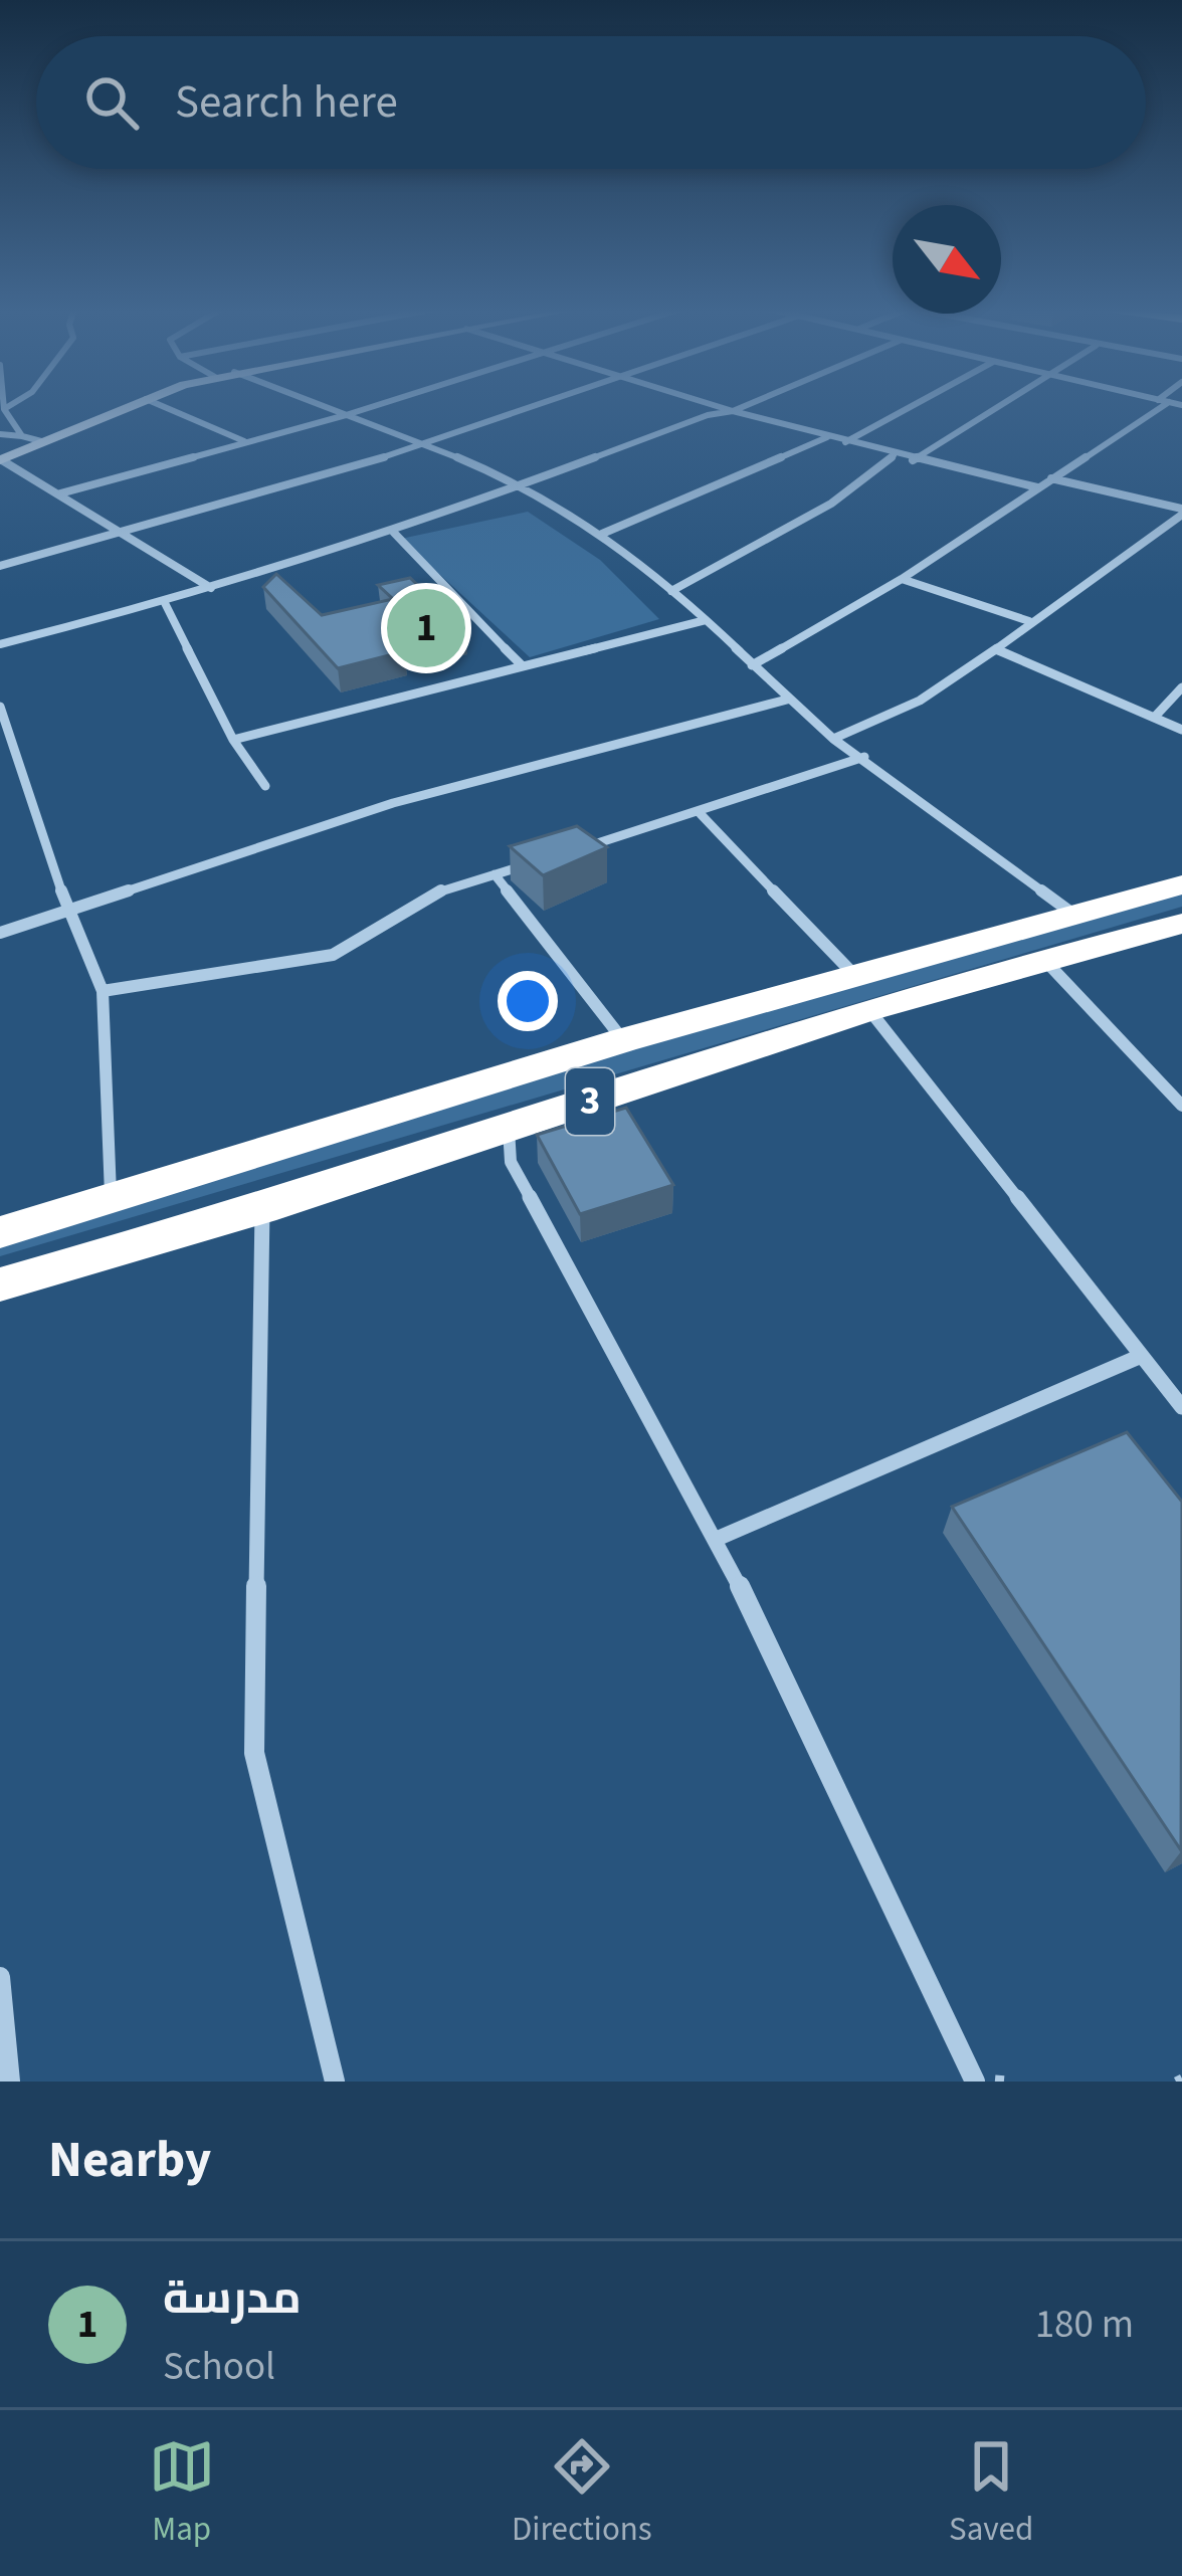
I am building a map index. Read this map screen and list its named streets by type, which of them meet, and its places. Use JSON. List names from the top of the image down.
{
  "streets": {
    "highway": ["3"]
  },
  "north": "bottom right",
  "page": {
    "search": "Search here",
    "pins": "1",
    "heading": "Nearby",
    "list": [
      {
        "mark": "1",
        "name": "مدرسة",
        "note": "School",
        "value": "180 m"
      }
    ],
    "nav": ["Map", "Directions", "Saved"]
  }
}
